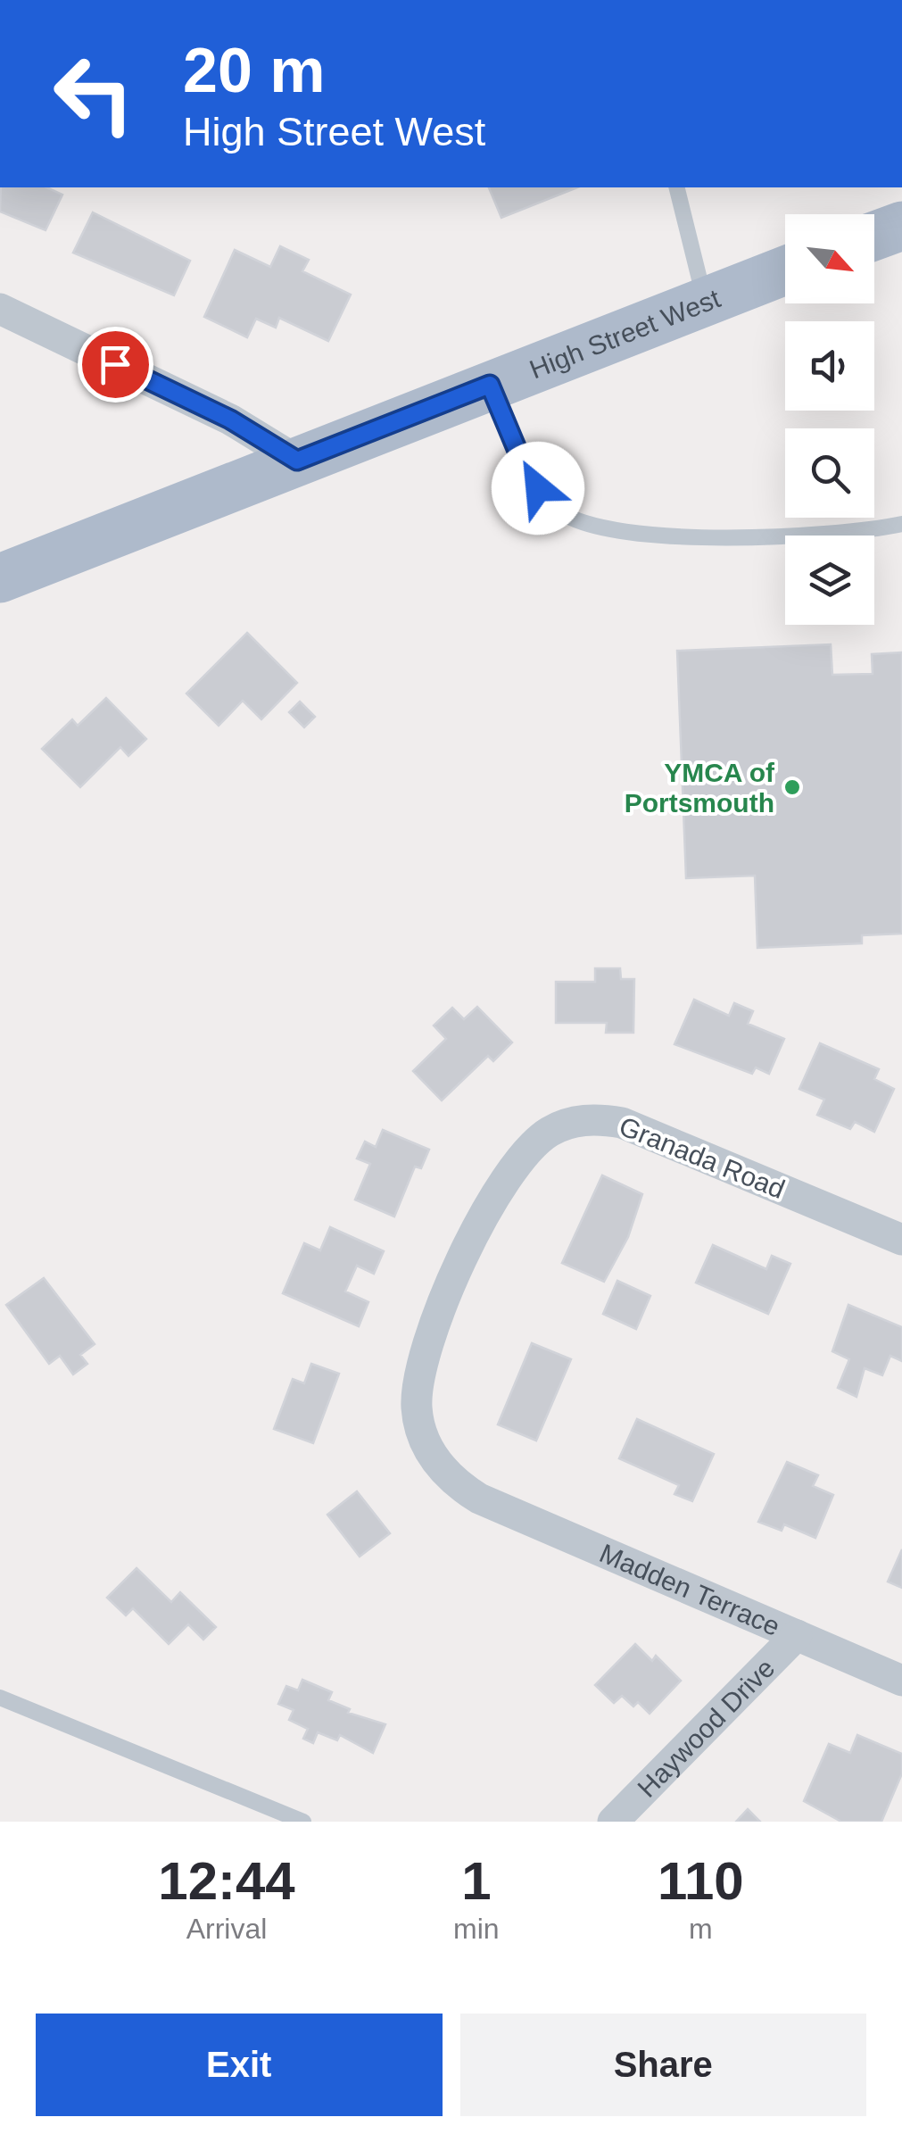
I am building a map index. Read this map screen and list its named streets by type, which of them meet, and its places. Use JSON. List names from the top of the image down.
{
  "streets": {
    "main road": ["High Street West"],
    "street": ["Granada Road", "Madden Terrace", "Haywood Drive"]
  },
  "crossings": [
    ["Granada Road", "Madden Terrace"],
    ["Madden Terrace", "Haywood Drive"]
  ],
  "places": ["YMCA of Portsmouth"],
  "north": "bottom right",
  "page": {
    "turn": ["20 m", "High Street West"],
    "eta": [
      "12:44",
      "Arrival",
      "1",
      "min",
      "110",
      "m"
    ],
    "buttons": ["Exit", "Share"]
  }
}
